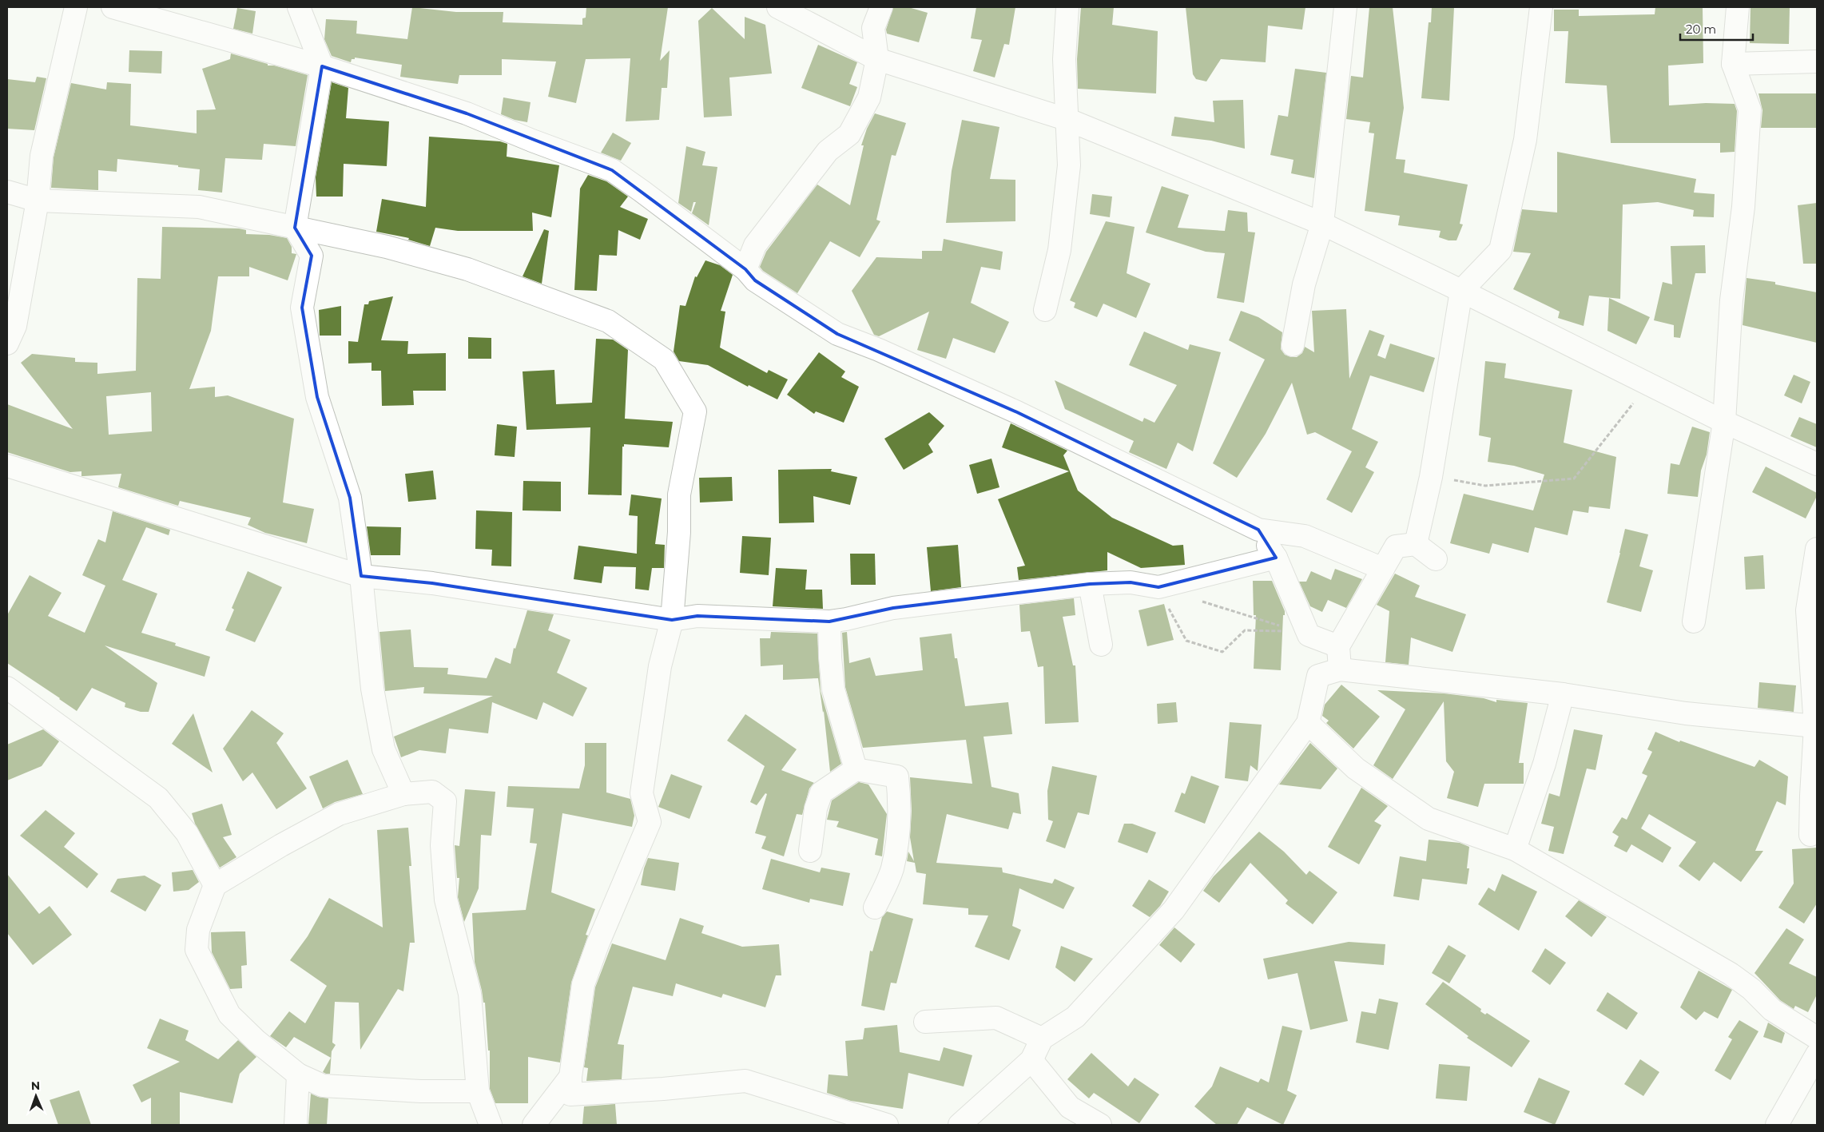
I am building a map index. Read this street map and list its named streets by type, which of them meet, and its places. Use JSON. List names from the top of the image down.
{
  "scale_bar": "20 m",
  "north": "top"
}
